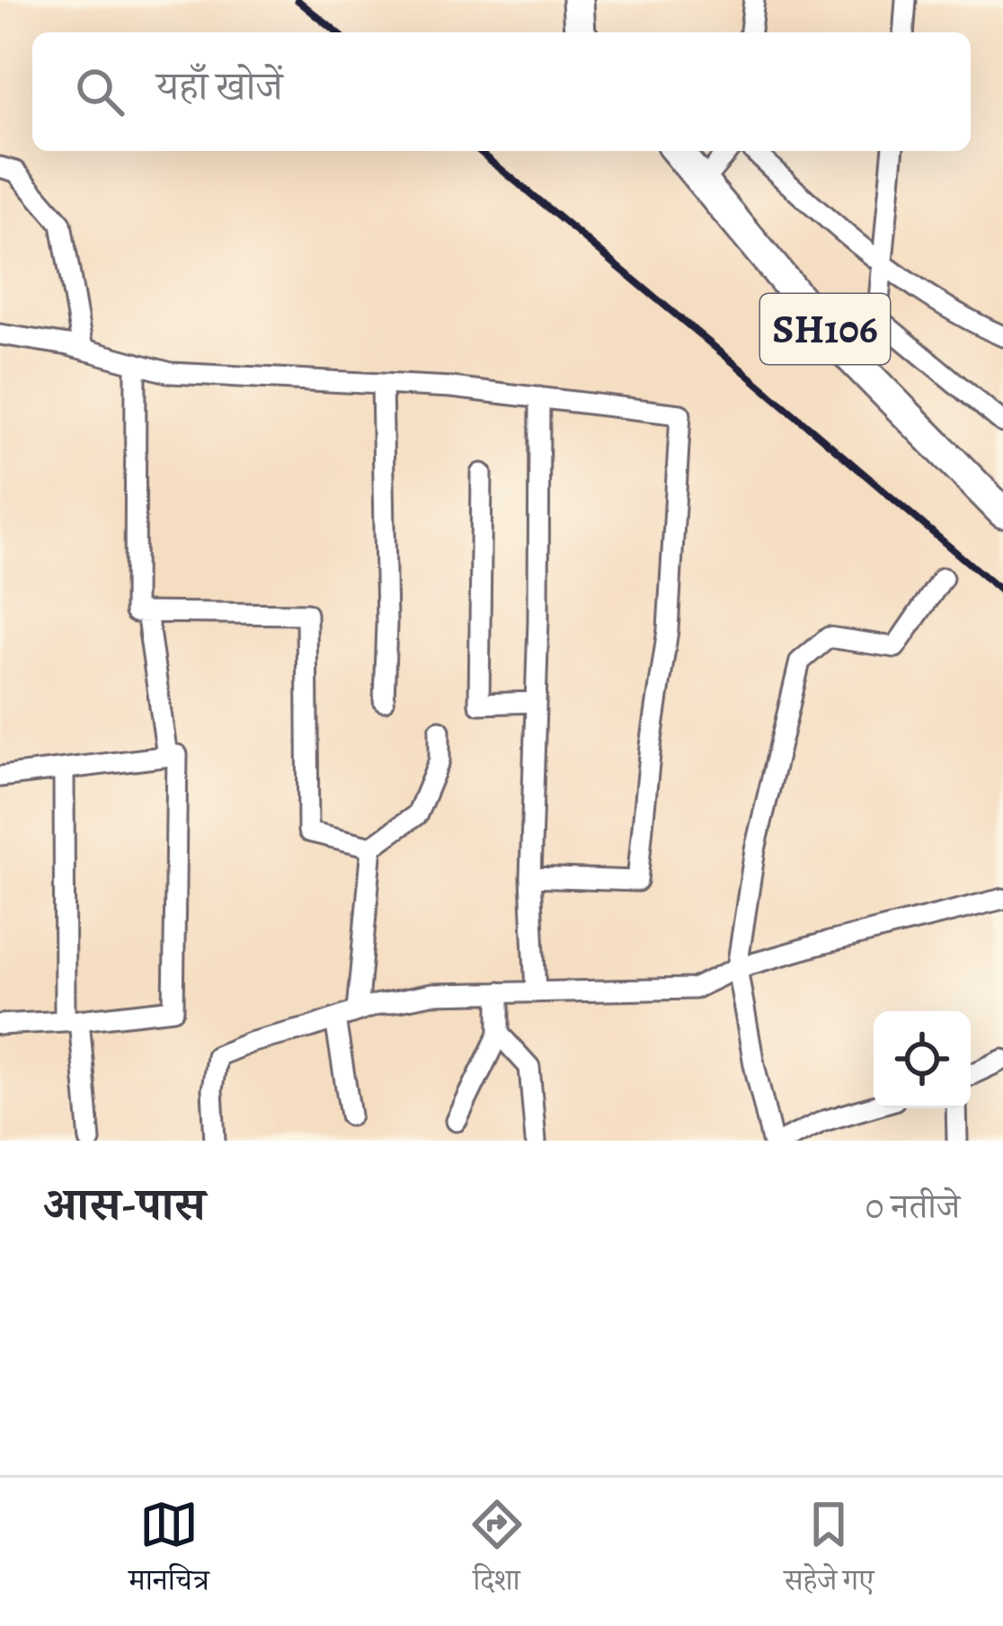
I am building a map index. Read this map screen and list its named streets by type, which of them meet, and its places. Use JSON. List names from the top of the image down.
{
  "streets": {
    "main road": ["SH106"]
  },
  "page": {
    "search": "यहाँ खोजें",
    "heading": ["आस-पास", "0 नतीजे"],
    "nav": ["मानचित्र", "दिशा", "सहेजे गए"]
  }
}
